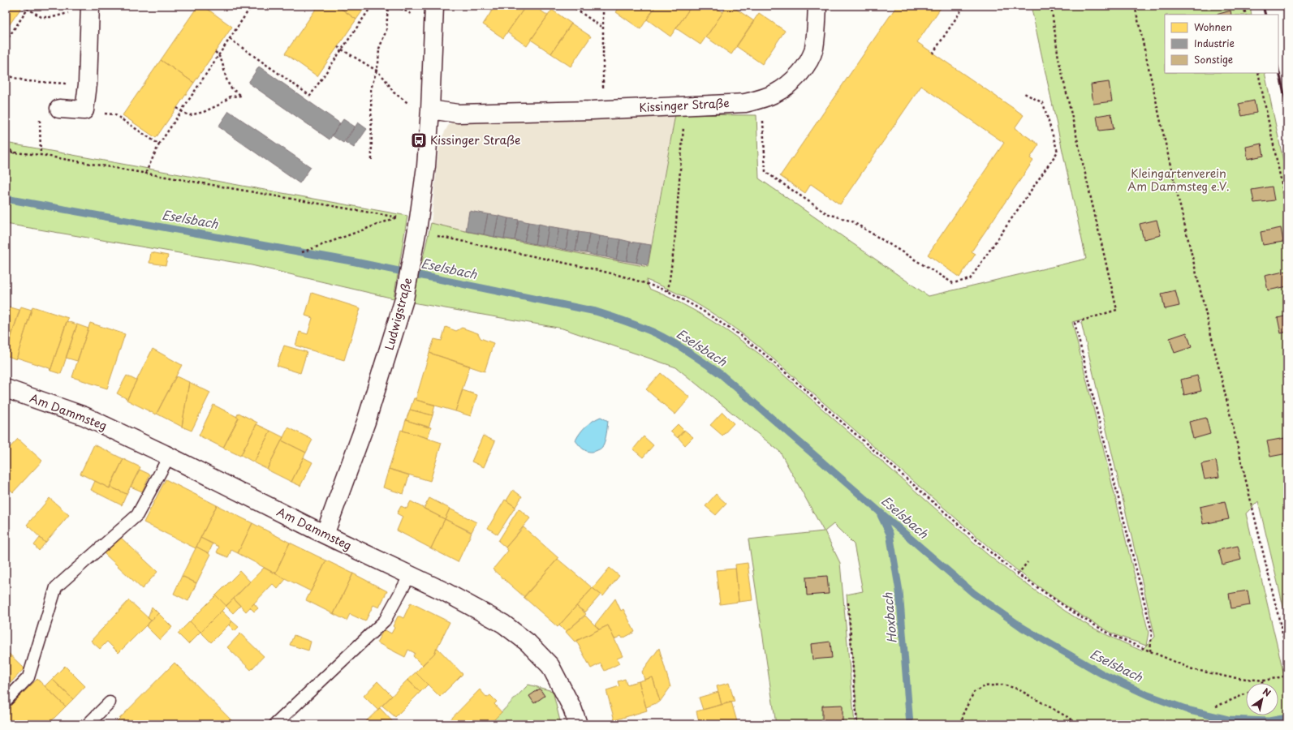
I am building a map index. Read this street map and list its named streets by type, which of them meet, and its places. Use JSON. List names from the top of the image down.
{
  "streets": {
    "street": ["Kissinger Straße", "Ludwigstraße", "Am Dammsteg"]
  },
  "crossings": [
    ["Kissinger Straße", "Ludwigstraße"],
    ["Ludwigstraße", "Am Dammsteg"]
  ],
  "water": ["Eselsbach", "Hoxbach"],
  "parks": ["Kleingartenverein Am Dammsteg e.V."],
  "places": {
    "bus stop": ["Kissinger Straße"]
  },
  "legend": ["Wohnen", "Industrie", "Sonstige"],
  "north": "top right"
}
